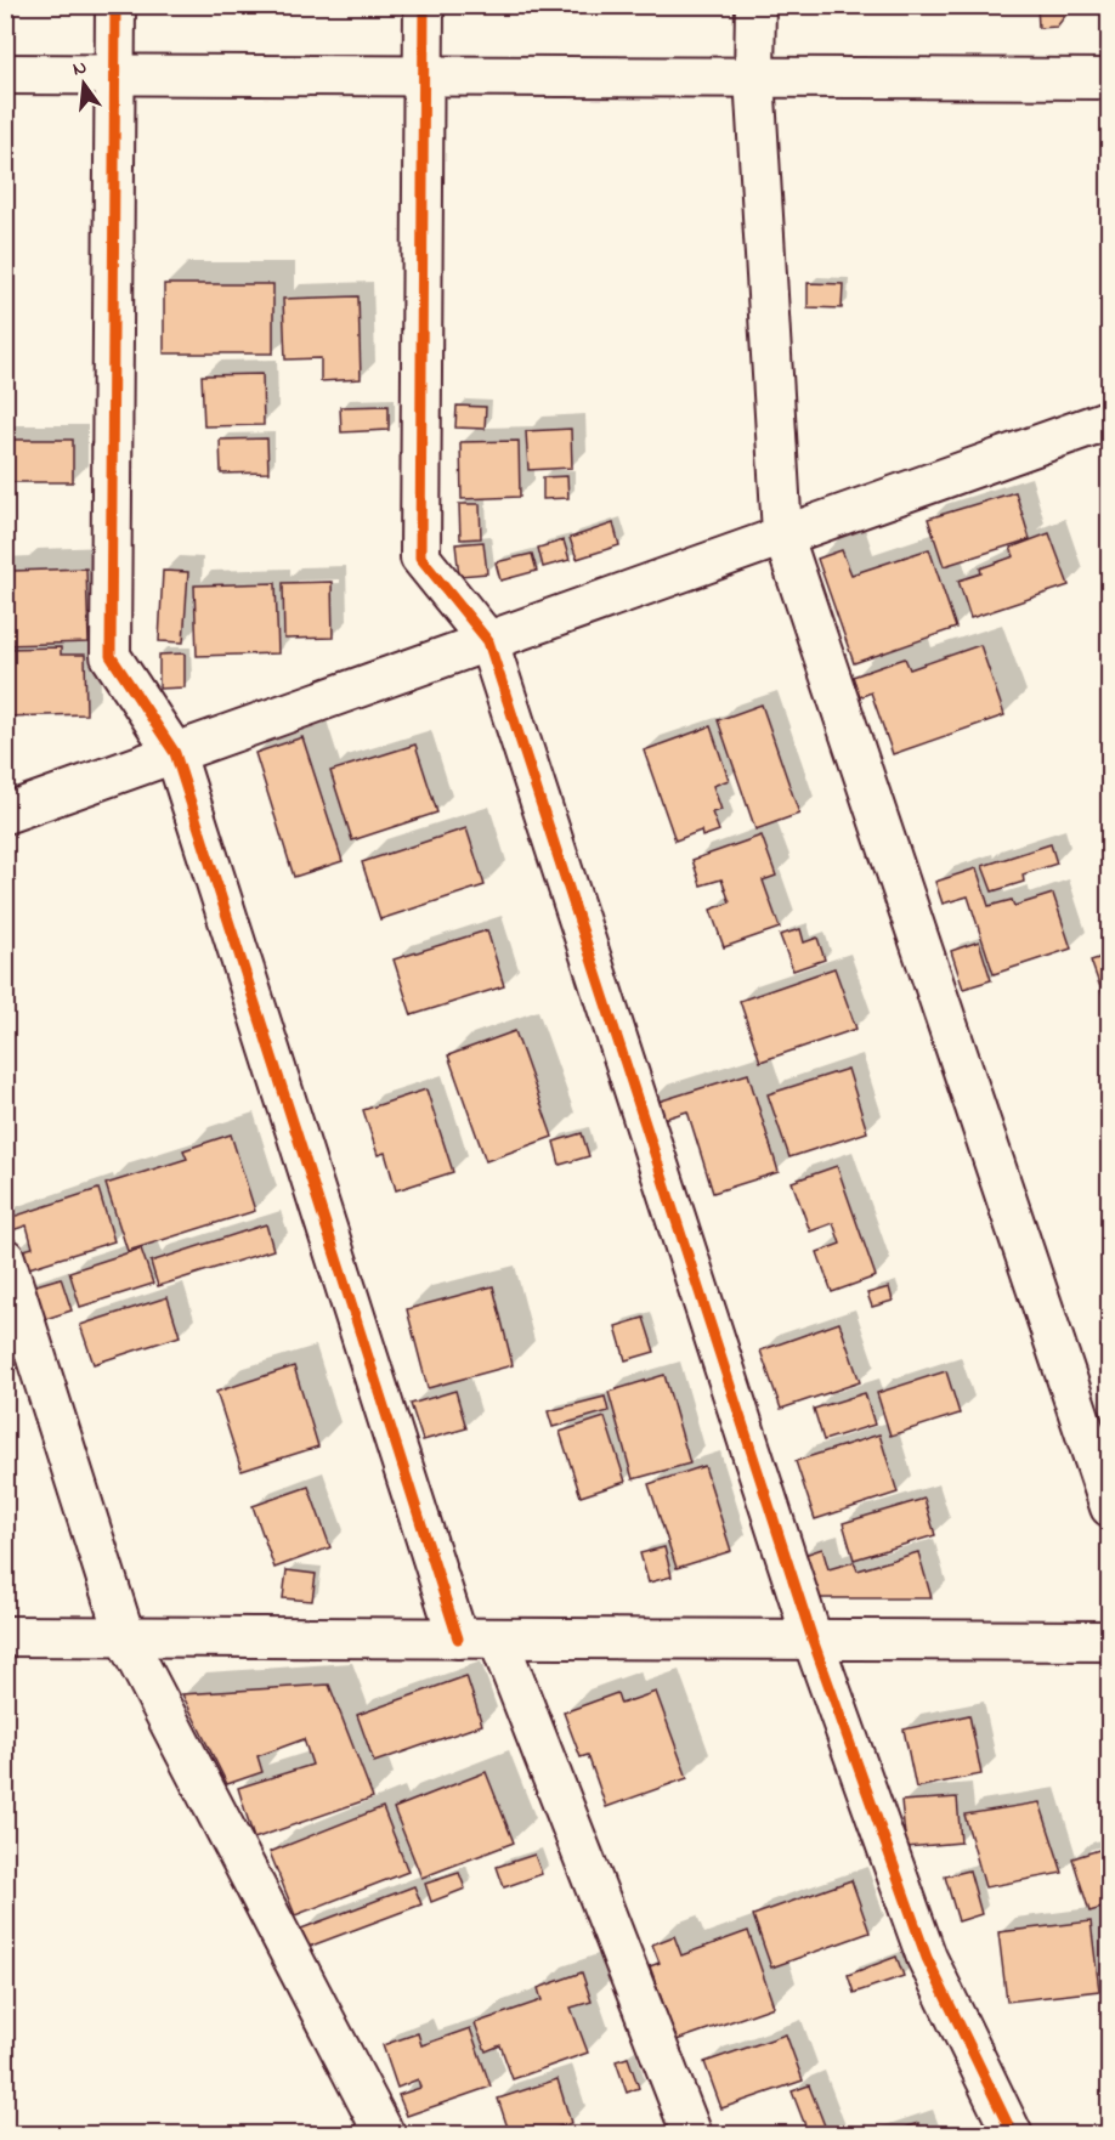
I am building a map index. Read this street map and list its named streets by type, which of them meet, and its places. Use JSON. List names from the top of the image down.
{
  "north": "top"
}
